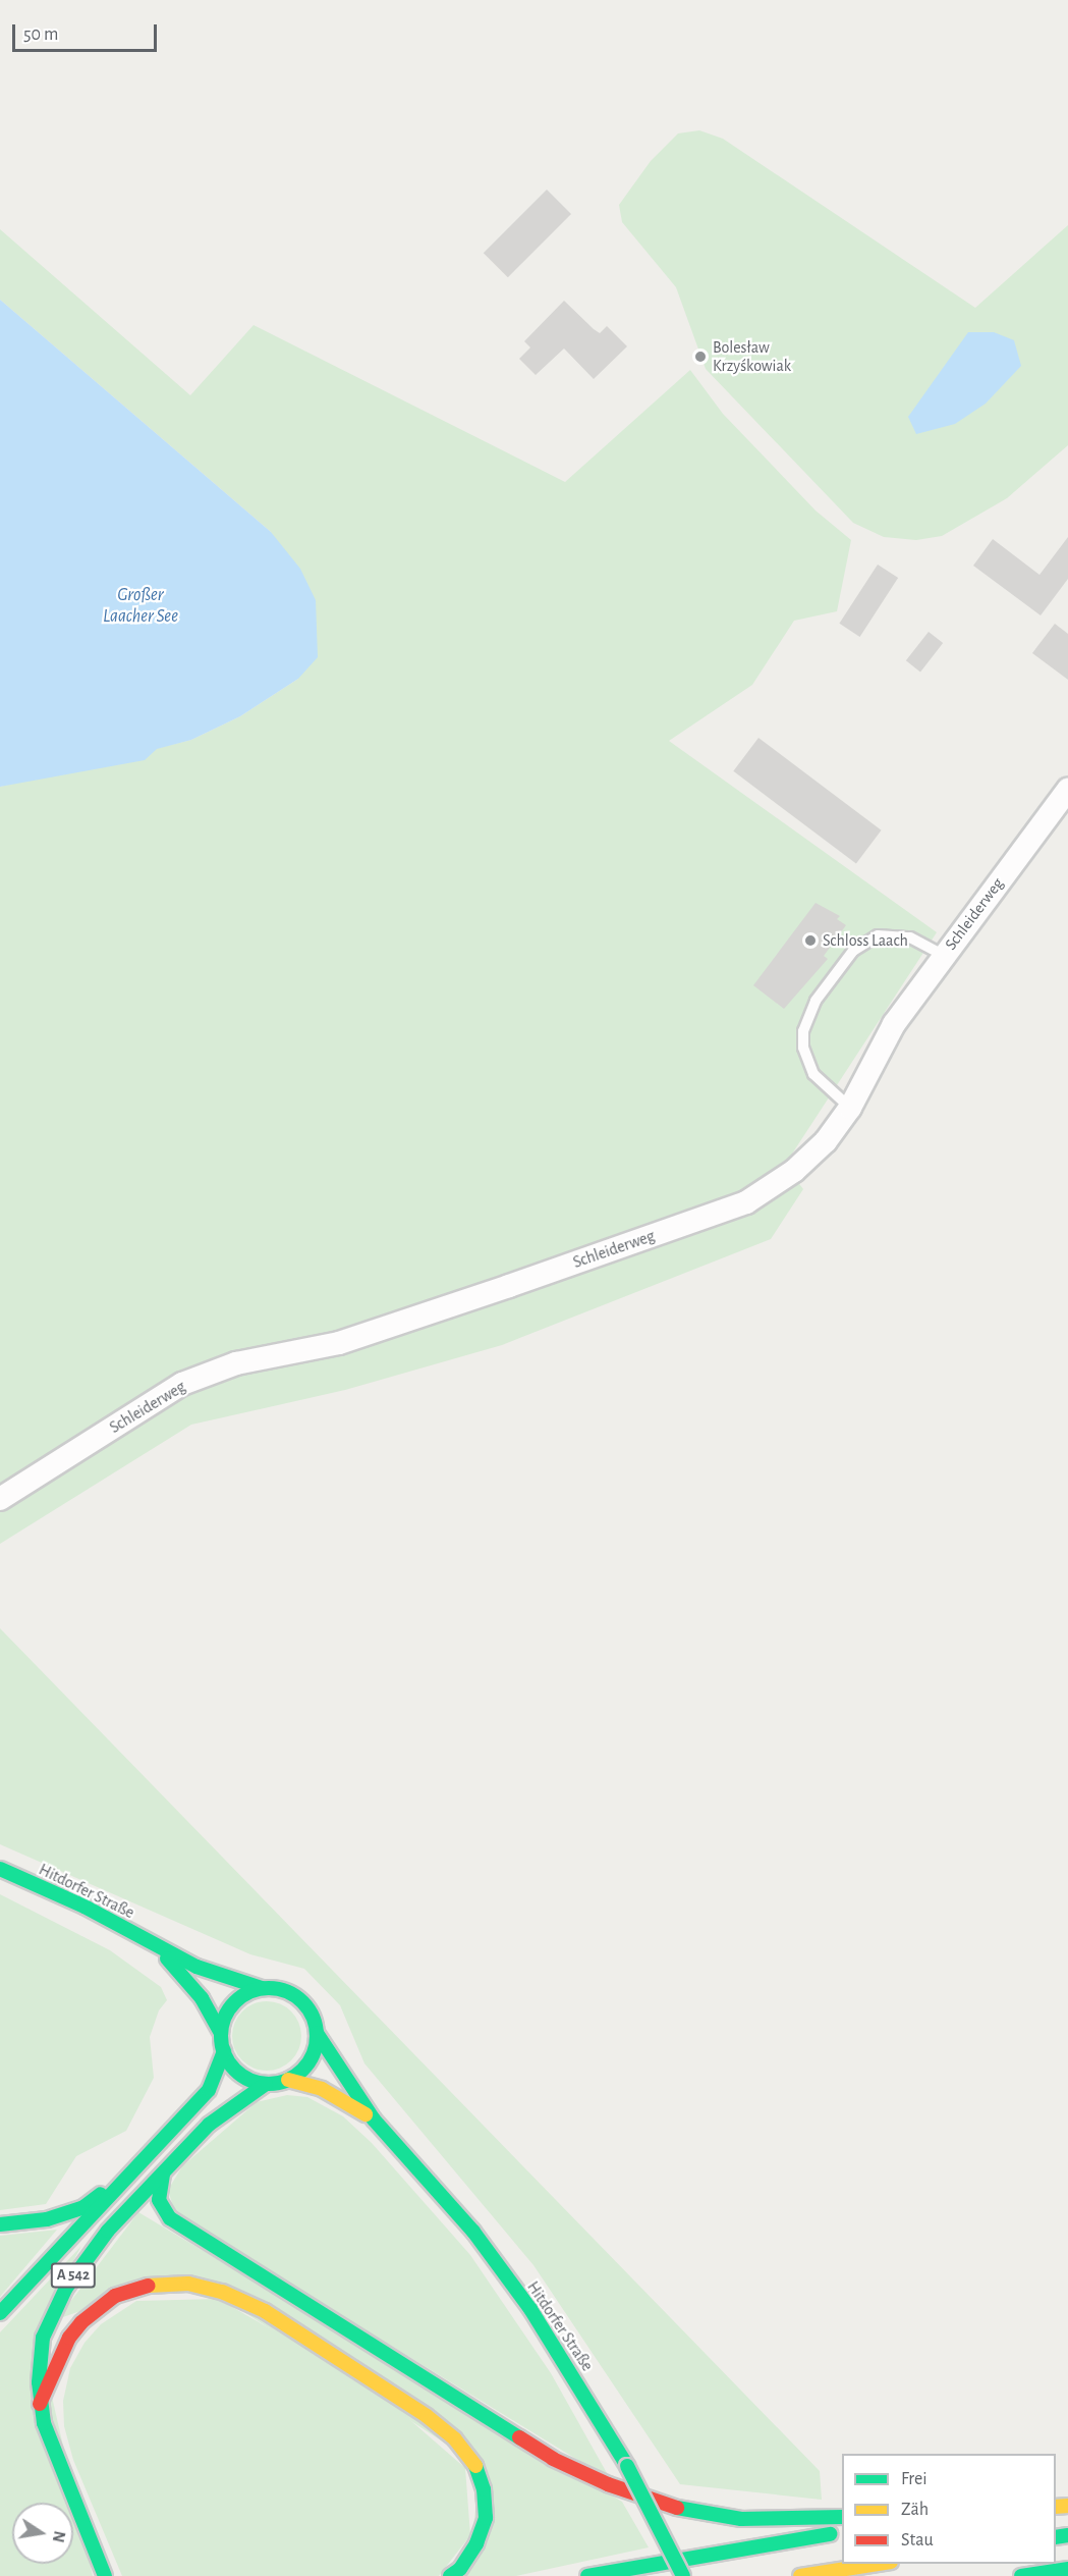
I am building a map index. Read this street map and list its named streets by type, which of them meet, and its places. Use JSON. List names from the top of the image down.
{
  "streets": {
    "main road": ["Hitdorfer Straße", "A 542"],
    "street": ["Schleiderweg"]
  },
  "crossings": [
    ["Hitdorfer Straße", "A 542"]
  ],
  "water": ["Großer Laacher See"],
  "places": ["Bolesław Krzyśkowiak", "Schloss Laach"],
  "legend": ["Frei", "Zäh", "Stau"],
  "scale_bar": "50 m",
  "north": "right"
}
